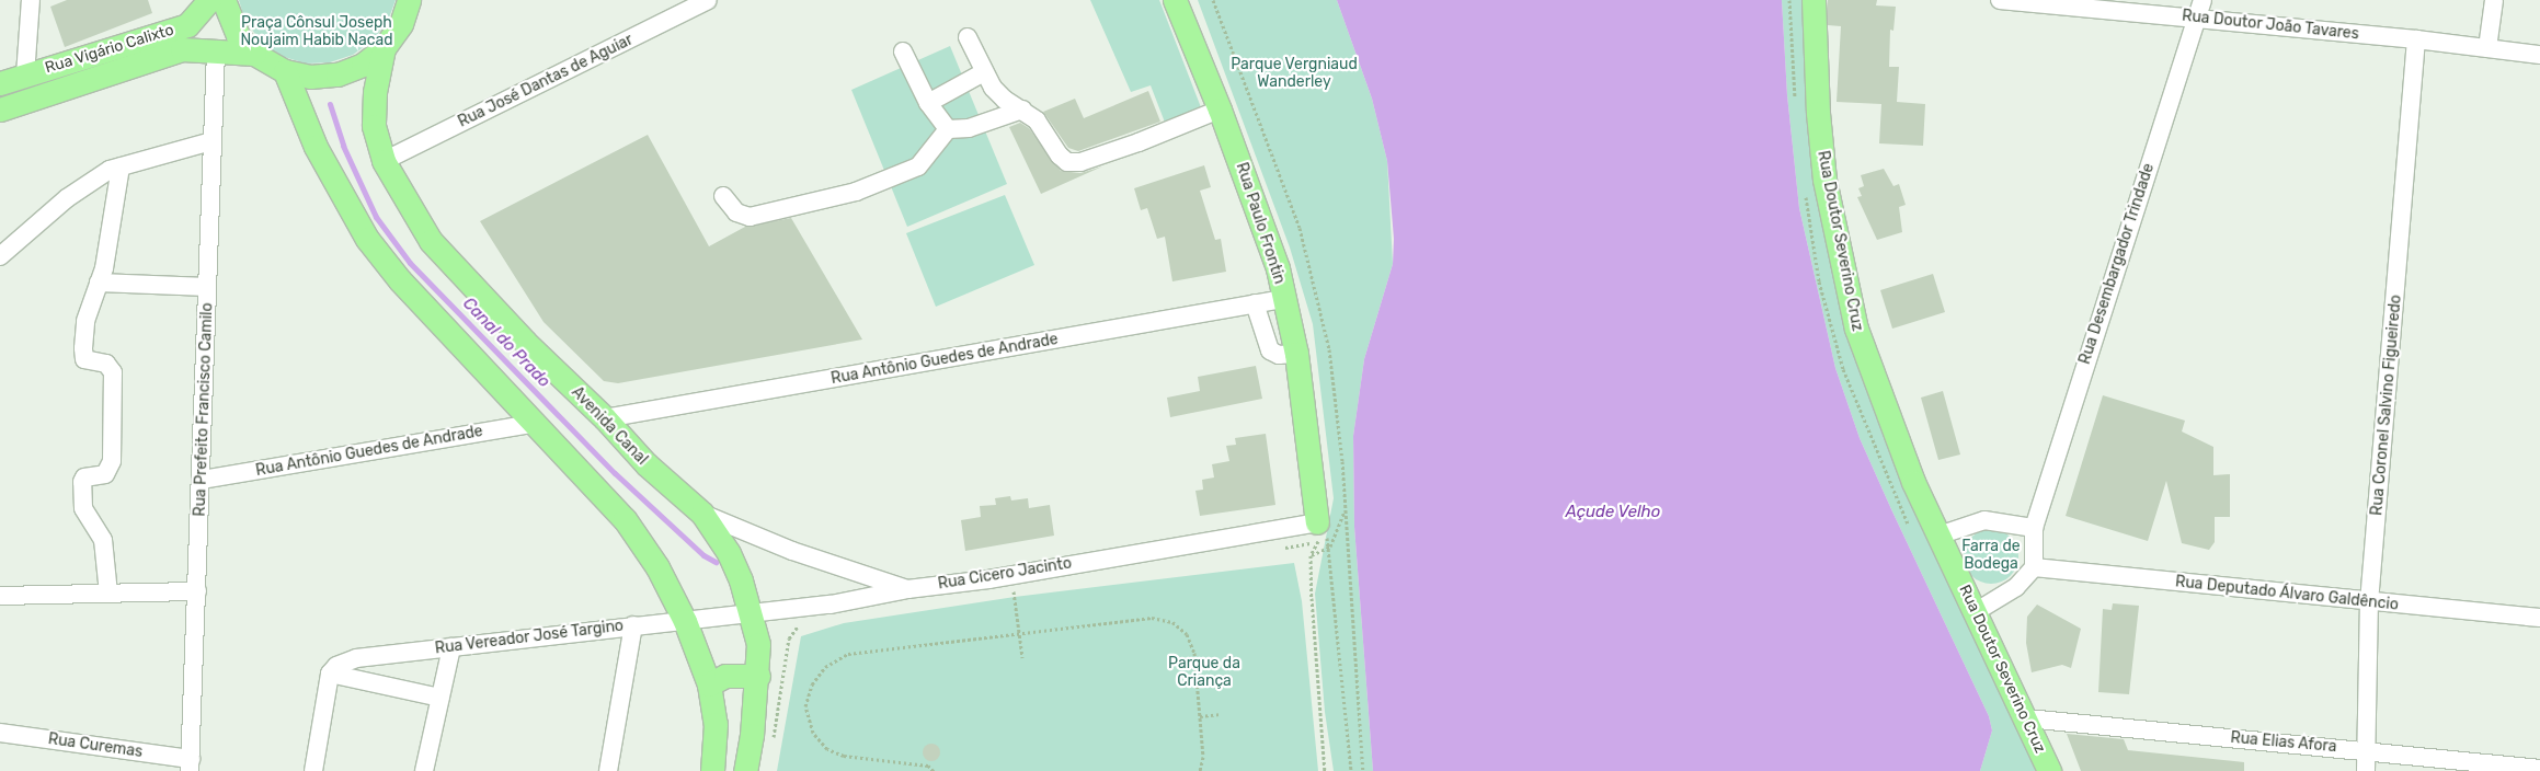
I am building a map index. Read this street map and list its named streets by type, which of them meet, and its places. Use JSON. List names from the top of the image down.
{
  "streets": {
    "main road": [
      "Rua Vigário Calixto",
      "Rua Paulo Frontin",
      "Rua Doutor Severino Cruz",
      "Avenida Canal"
    ],
    "street": [
      "Rua Doutor João Tavares",
      "Rua José Dantas de Aguiar",
      "Rua Desembargador Trindade",
      "Rua Antônio Guedes de Andrade",
      "Rua Coronel Salvino Figueiredo",
      "Rua Prefeito Francisco Camilo",
      "Rua Cicero Jacinto",
      "Rua Deputado Álvaro Galdêncio",
      "Rua Vereador José Targino",
      "Rua Elias Afora",
      "Rua Curemas"
    ]
  },
  "crossings": [
    ["Rua Doutor João Tavares", "Rua Desembargador Trindade"],
    ["Rua Doutor João Tavares", "Rua Coronel Salvino Figueiredo"],
    ["Rua Vigário Calixto", "Rua Prefeito Francisco Camilo"],
    ["Rua José Dantas de Aguiar", "Avenida Canal"],
    ["Rua Paulo Frontin", "Rua Antônio Guedes de Andrade"],
    ["Rua Paulo Frontin", "Rua Cicero Jacinto"],
    ["Rua Doutor Severino Cruz", "Rua Elias Afora"],
    ["Rua Desembargador Trindade", "Rua Deputado Álvaro Galdêncio"],
    ["Rua Antônio Guedes de Andrade", "Rua Prefeito Francisco Camilo"],
    ["Rua Antônio Guedes de Andrade", "Avenida Canal"],
    ["Rua Coronel Salvino Figueiredo", "Rua Deputado Álvaro Galdêncio"],
    ["Rua Coronel Salvino Figueiredo", "Rua Elias Afora"],
    ["Rua Prefeito Francisco Camilo", "Rua Curemas"],
    ["Avenida Canal", "Rua Cicero Jacinto"],
    ["Avenida Canal", "Rua Vereador José Targino"]
  ],
  "water": ["Canal do Prado", "Açude Velho"],
  "parks": [
    "Praça Cônsul Joseph Noujaim Habib Nacad",
    "Parque Vergniaud Wanderley",
    "Farra de Bodega",
    "Parque da Criança"
  ]
}
